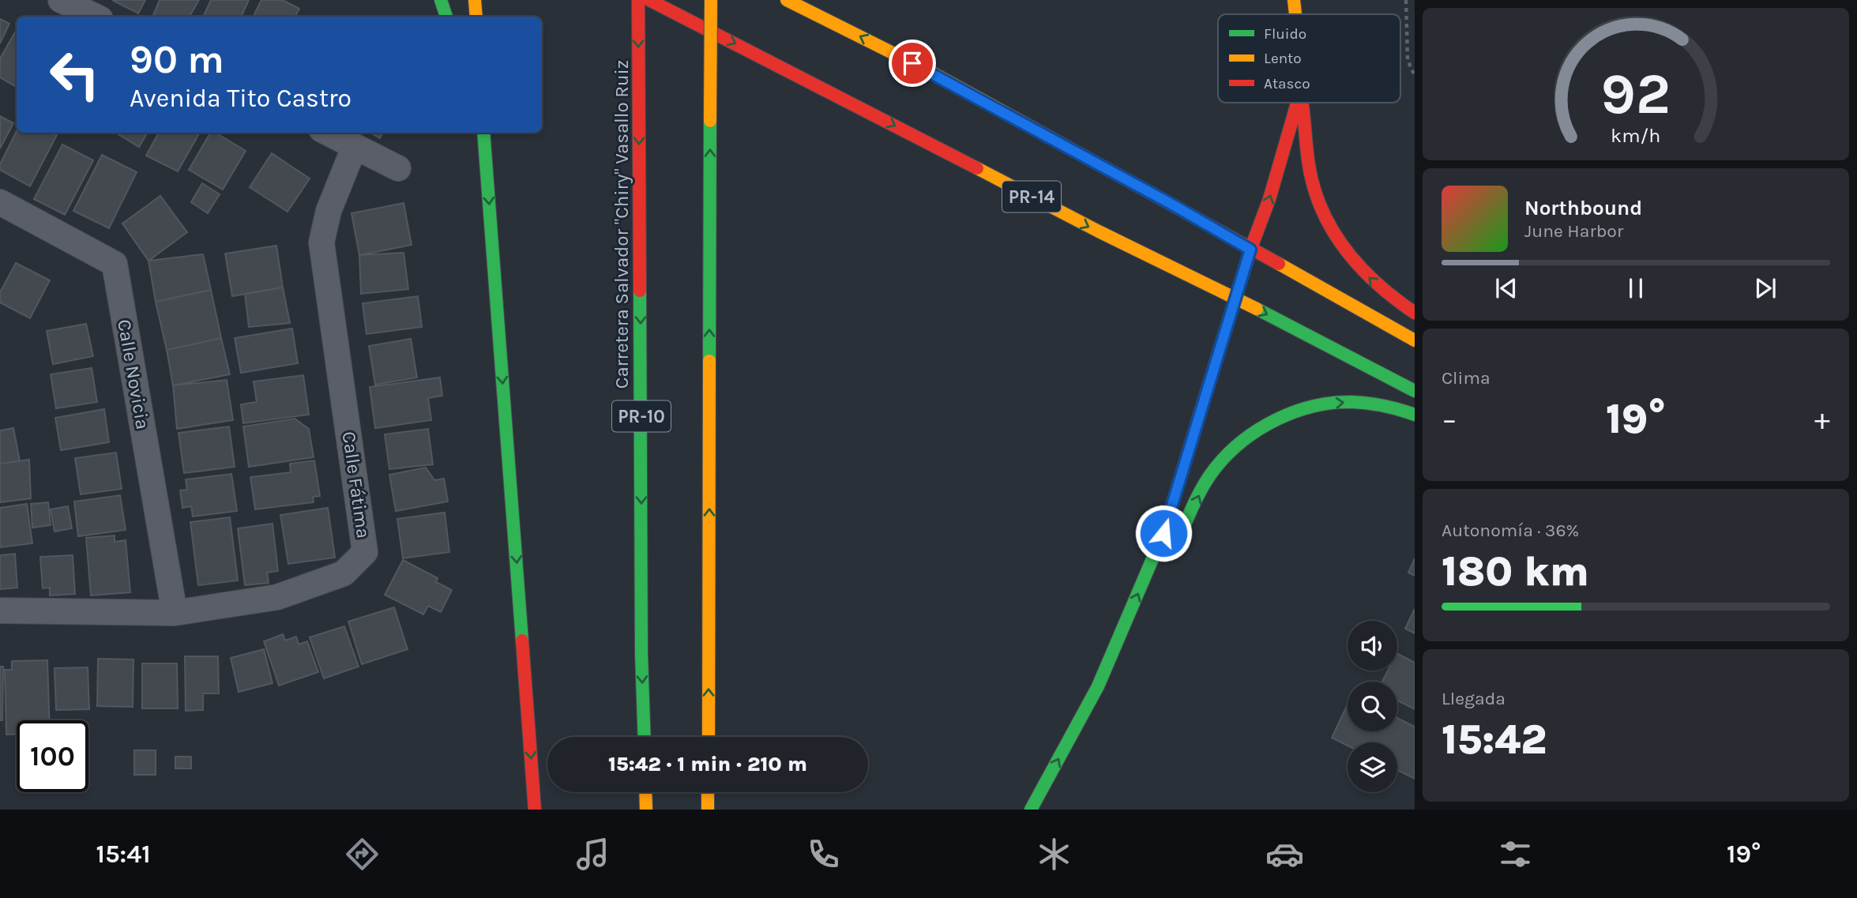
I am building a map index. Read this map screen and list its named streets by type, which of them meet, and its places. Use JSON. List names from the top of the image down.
{
  "streets": {
    "main road": ["PR-14", "Carretera Salvador \"Chiry\" Vasallo Ruiz", "PR-10"],
    "street": ["Calle Novicia", "Calle Fátima"]
  },
  "crossings": [
    ["Calle Novicia", "Calle Fátima"]
  ],
  "legend": ["Fluido", "Lento", "Atasco"],
  "page": {
    "turn": ["90 m", "Avenida Tito Castro"],
    "song": ["Northbound", "June Harbor"],
    "tile": [
      "Clima",
      ["Autonomía · 36%", "180 km"],
      ["Llegada", "15:42"]
    ],
    "heat": ["−", "19°", "+"],
    "limit": "100",
    "trip": "15:42 · 1 min · 210 m",
    "tabs": ["15:41", "19°"],
    "gauge": ["92", "km/h"]
  }
}
